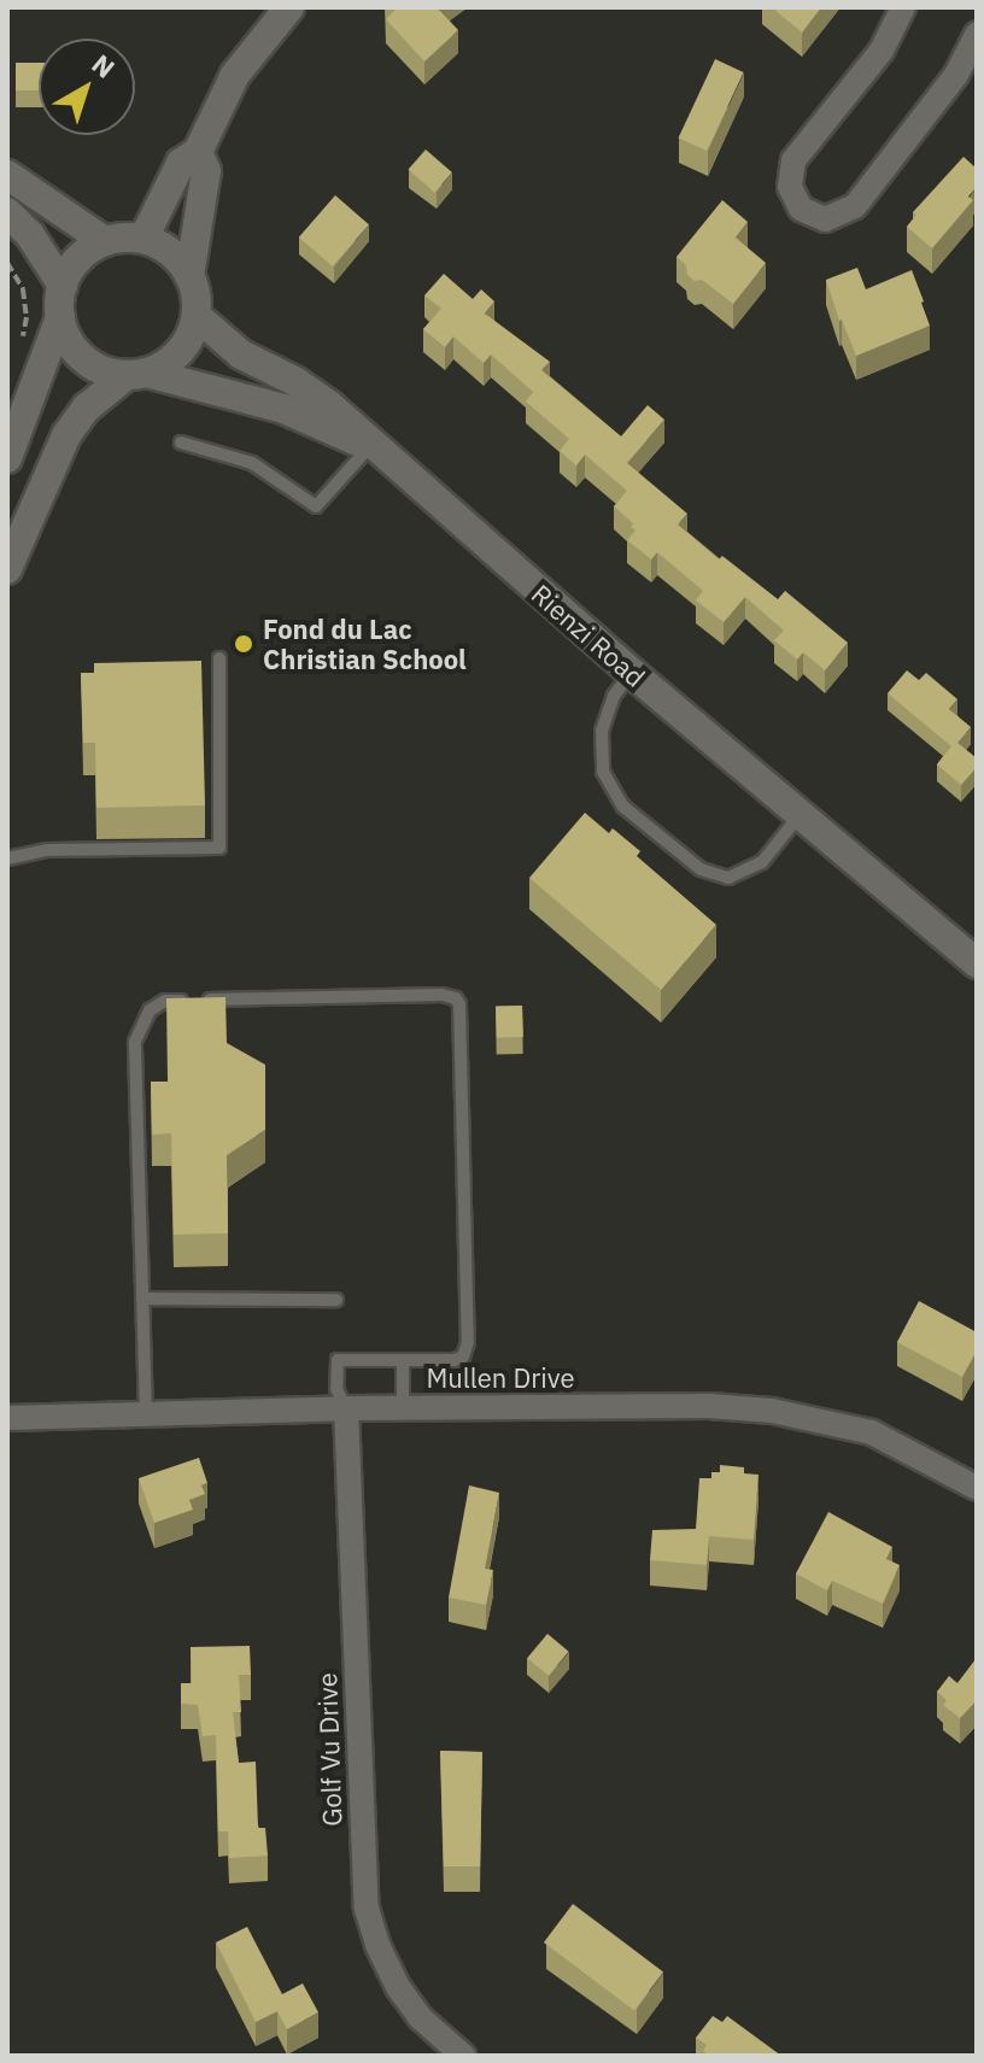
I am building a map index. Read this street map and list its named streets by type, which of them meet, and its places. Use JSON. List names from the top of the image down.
{
  "streets": {
    "main road": ["Rienzi Road"],
    "street": ["Mullen Drive", "Golf Vu Drive"]
  },
  "crossings": [
    ["Mullen Drive", "Golf Vu Drive"]
  ],
  "places": ["Fond du Lac Christian School"],
  "north": "top right"
}
